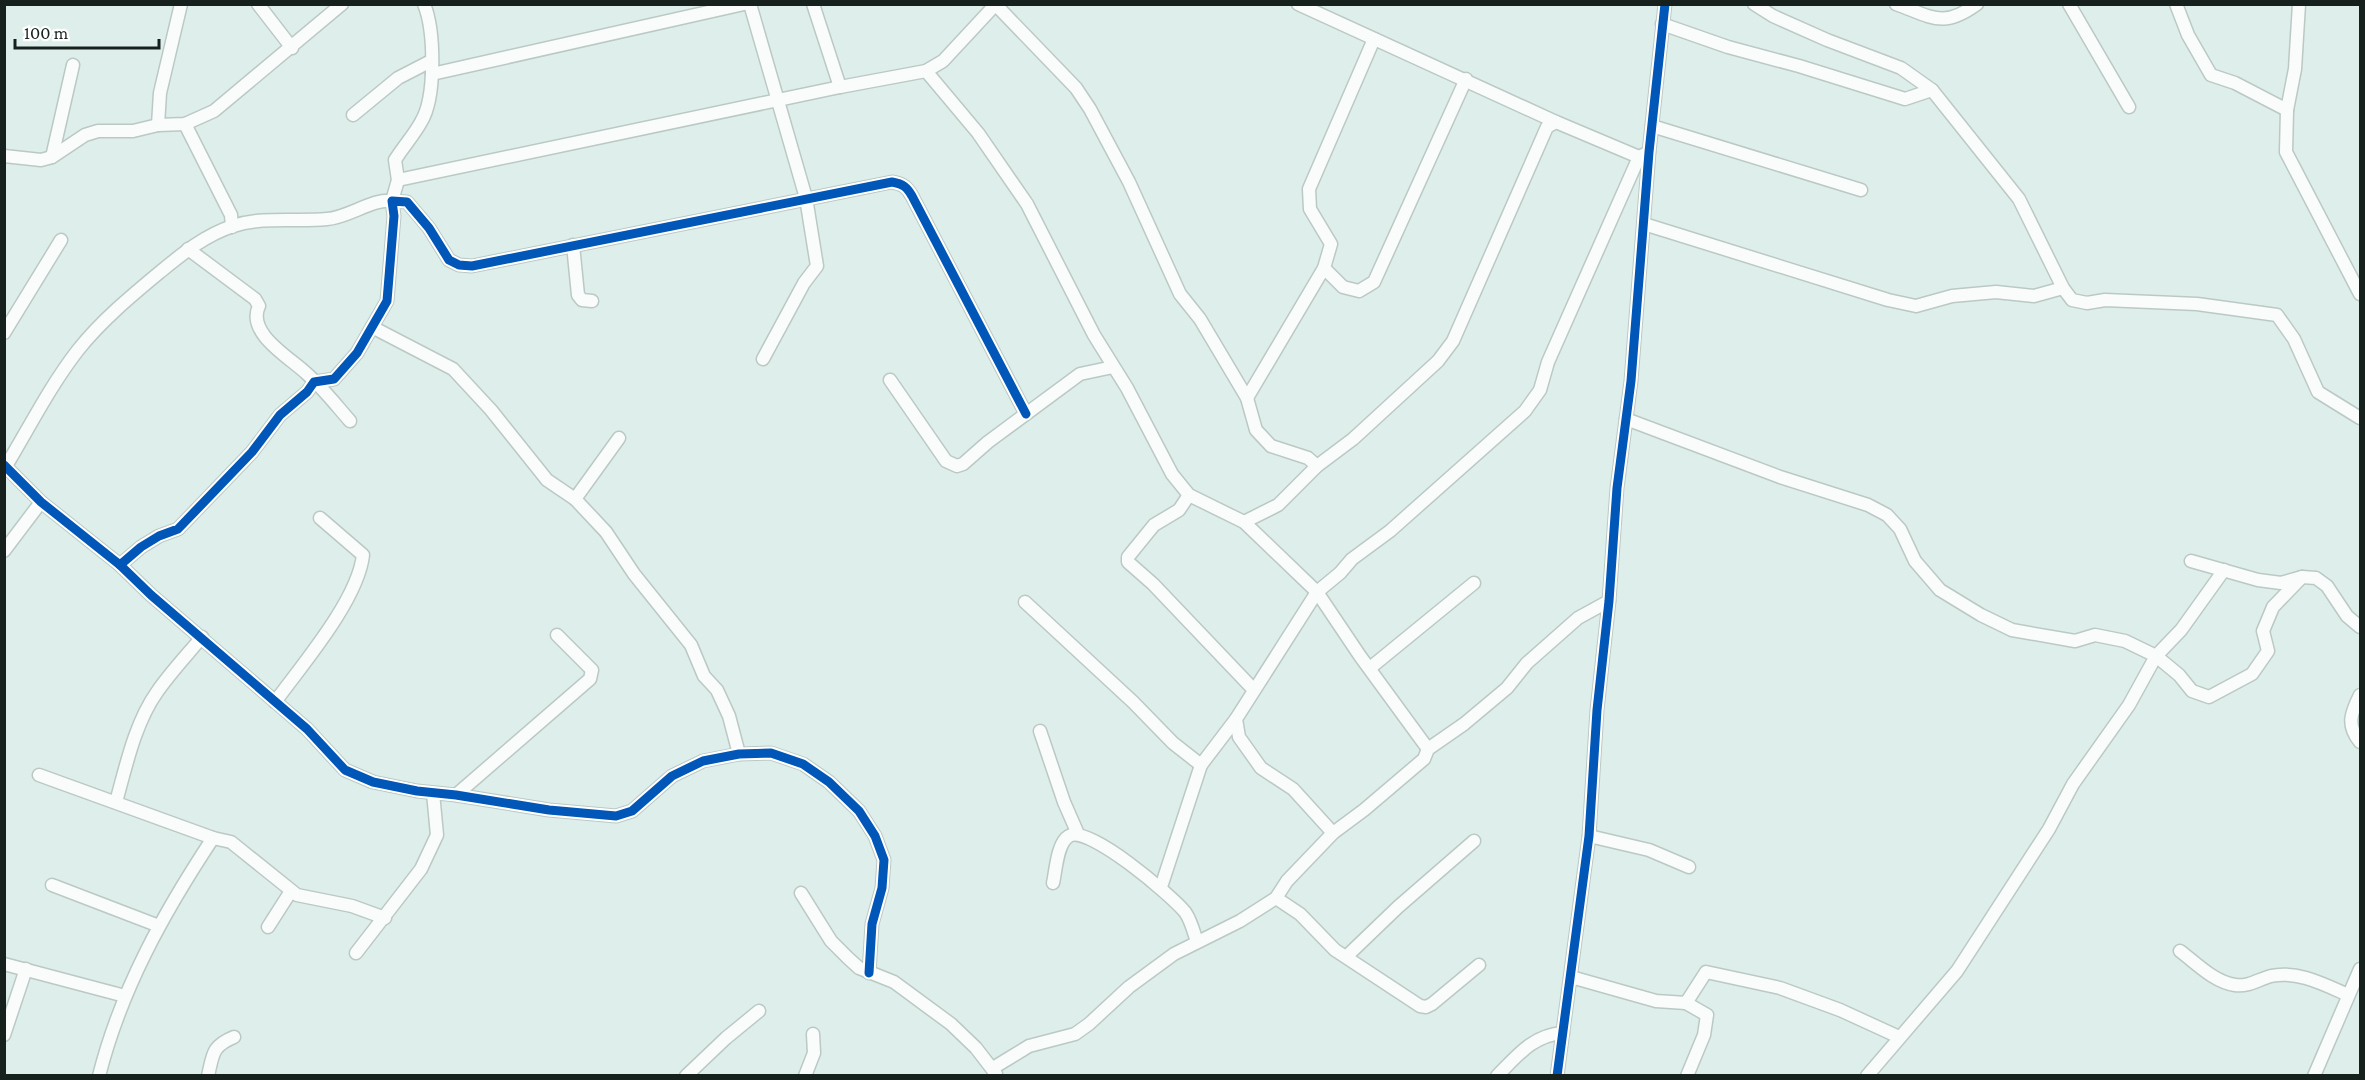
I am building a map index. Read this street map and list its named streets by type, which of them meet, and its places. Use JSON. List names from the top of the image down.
{
  "scale_bar": "100 m"
}
